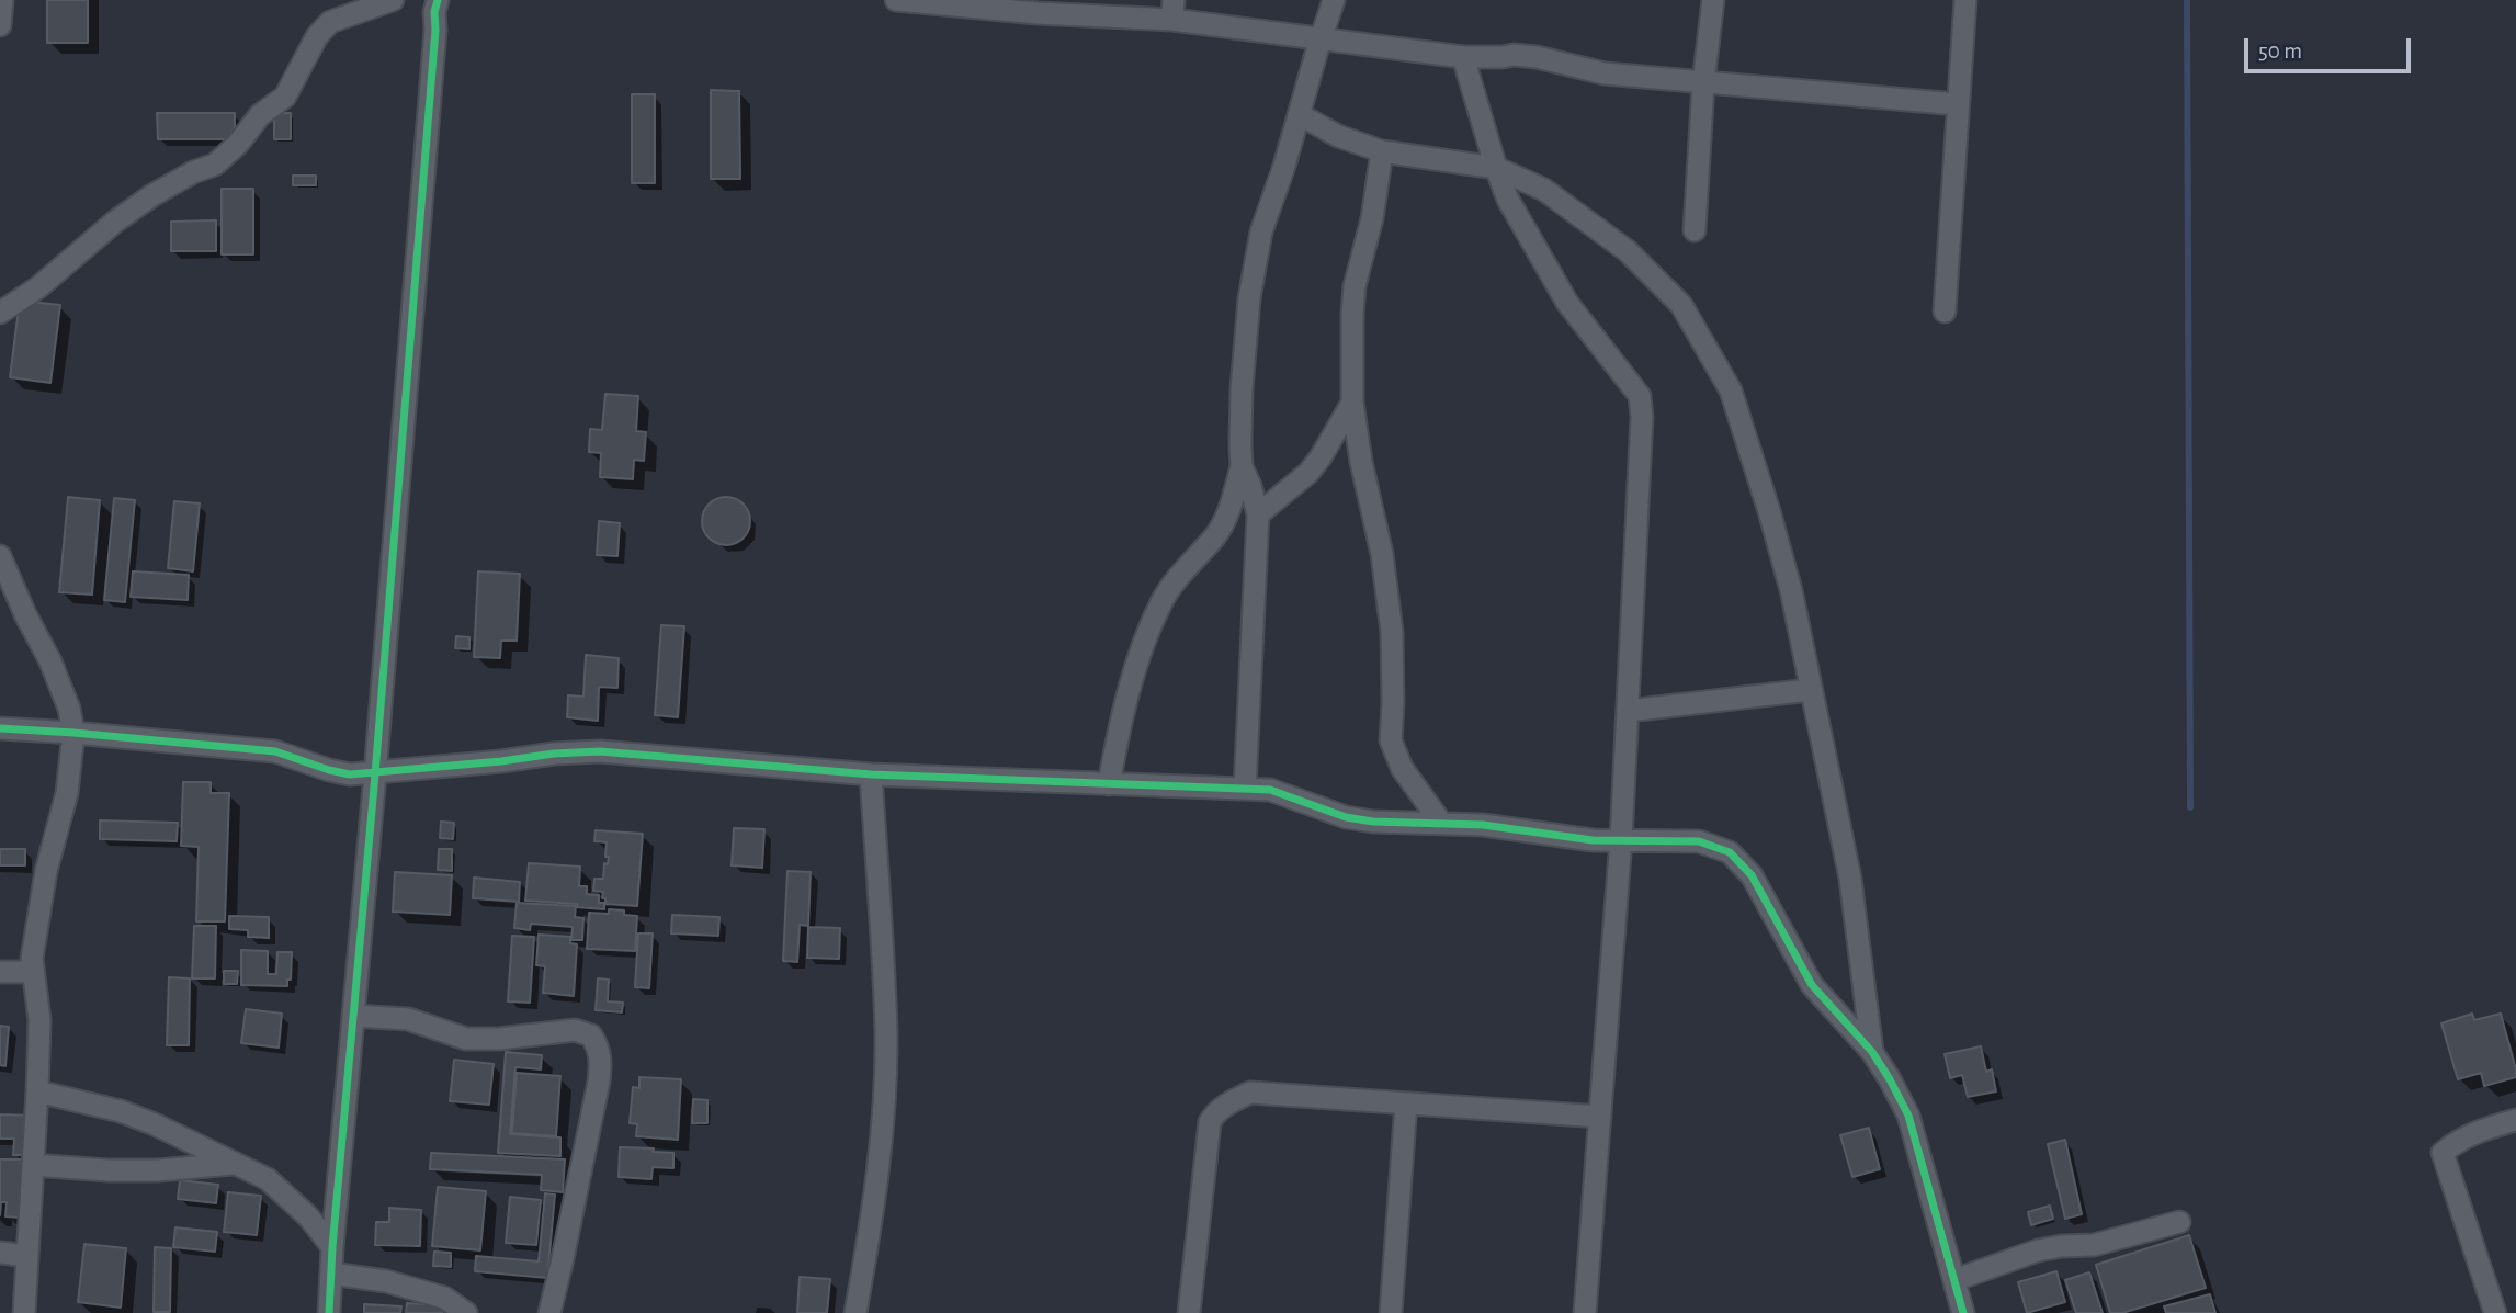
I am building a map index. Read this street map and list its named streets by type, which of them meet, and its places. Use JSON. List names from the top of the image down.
{
  "scale_bar": "50 m"
}
